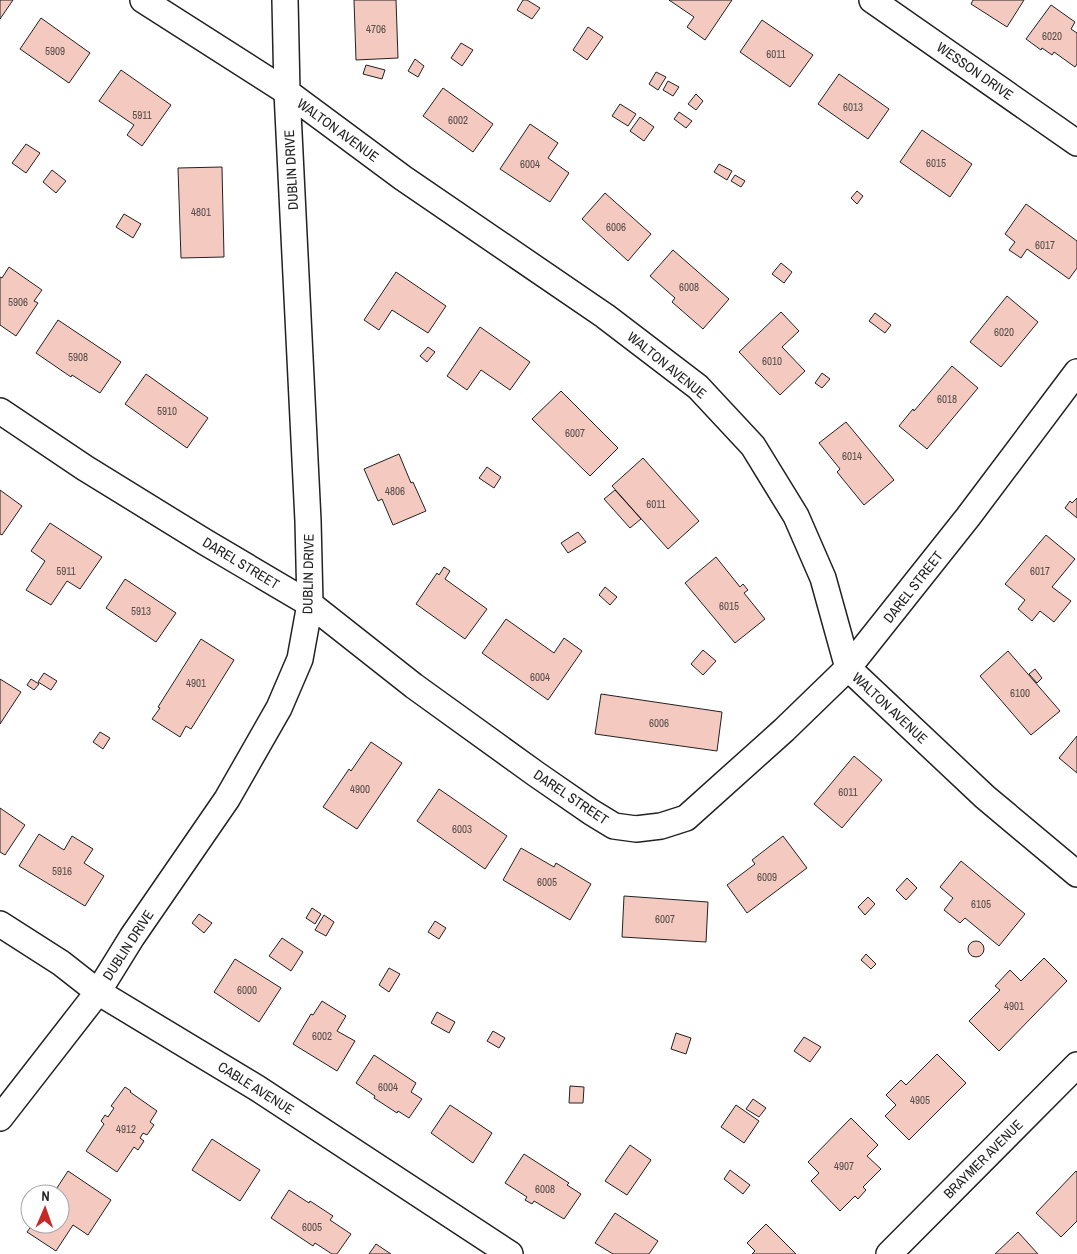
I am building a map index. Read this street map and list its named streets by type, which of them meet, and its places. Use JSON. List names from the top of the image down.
{
  "streets": {
    "street": [
      "WESSON DRIVE",
      "WALTON AVENUE",
      "DUBLIN DRIVE",
      "DAREL STREET",
      "CABLE AVENUE",
      "BRAYMER AVENUE"
    ]
  },
  "crossings": [
    ["WALTON AVENUE", "DUBLIN DRIVE"],
    ["WALTON AVENUE", "DAREL STREET"],
    ["DUBLIN DRIVE", "DAREL STREET"],
    ["DUBLIN DRIVE", "CABLE AVENUE"]
  ],
  "house_numbers": [
    "4706",
    "6020",
    "5909",
    "6011",
    "6013",
    "5911",
    "6002",
    "6015",
    "6004",
    "4801",
    "6006",
    "6017",
    "6008",
    "5906",
    "6020",
    "5908",
    "6010",
    "6018",
    "5910",
    "6007",
    "6014",
    "4806",
    "6011",
    "5911",
    "6017",
    "6015",
    "5913",
    "6004",
    "4901",
    "6100",
    "6006",
    "4900",
    "6011",
    "6003",
    "5916",
    "6009",
    "6005",
    "6105",
    "6007",
    "6000",
    "4901",
    "6002",
    "6004",
    "4905",
    "4912",
    "4907",
    "6008",
    "6005"
  ],
  "north": "top"
}
